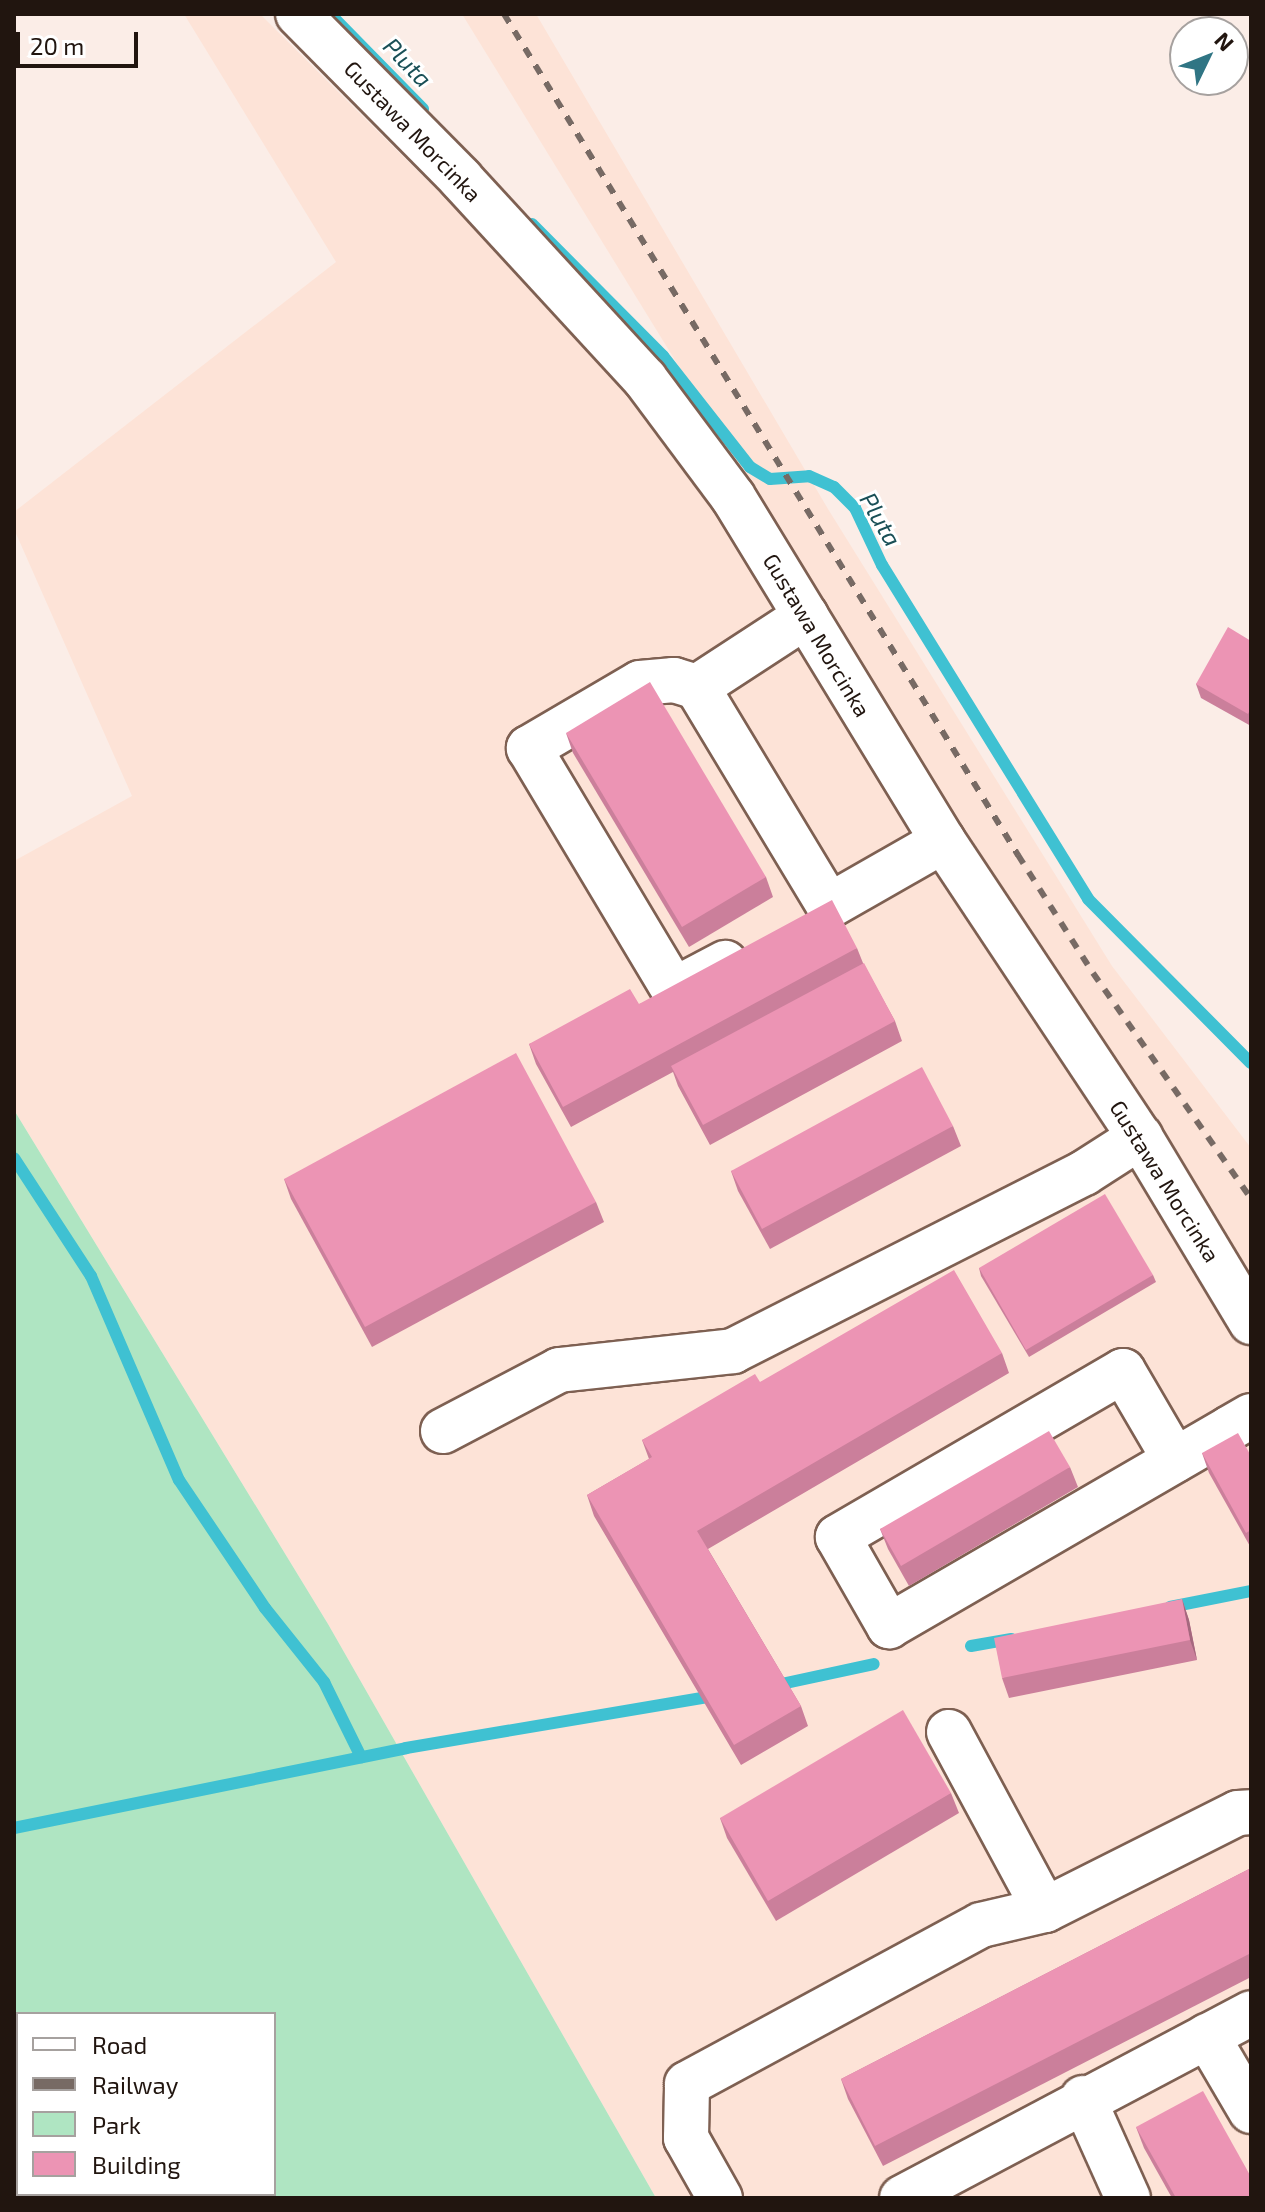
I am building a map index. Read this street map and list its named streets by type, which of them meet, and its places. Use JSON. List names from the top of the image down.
{
  "streets": {
    "street": ["Gustawa Morcinka"]
  },
  "water": ["Pluta"],
  "legend": [
    "Road",
    "Railway",
    "Park",
    "Building"
  ],
  "scale_bar": "20 m",
  "north": "top right"
}
